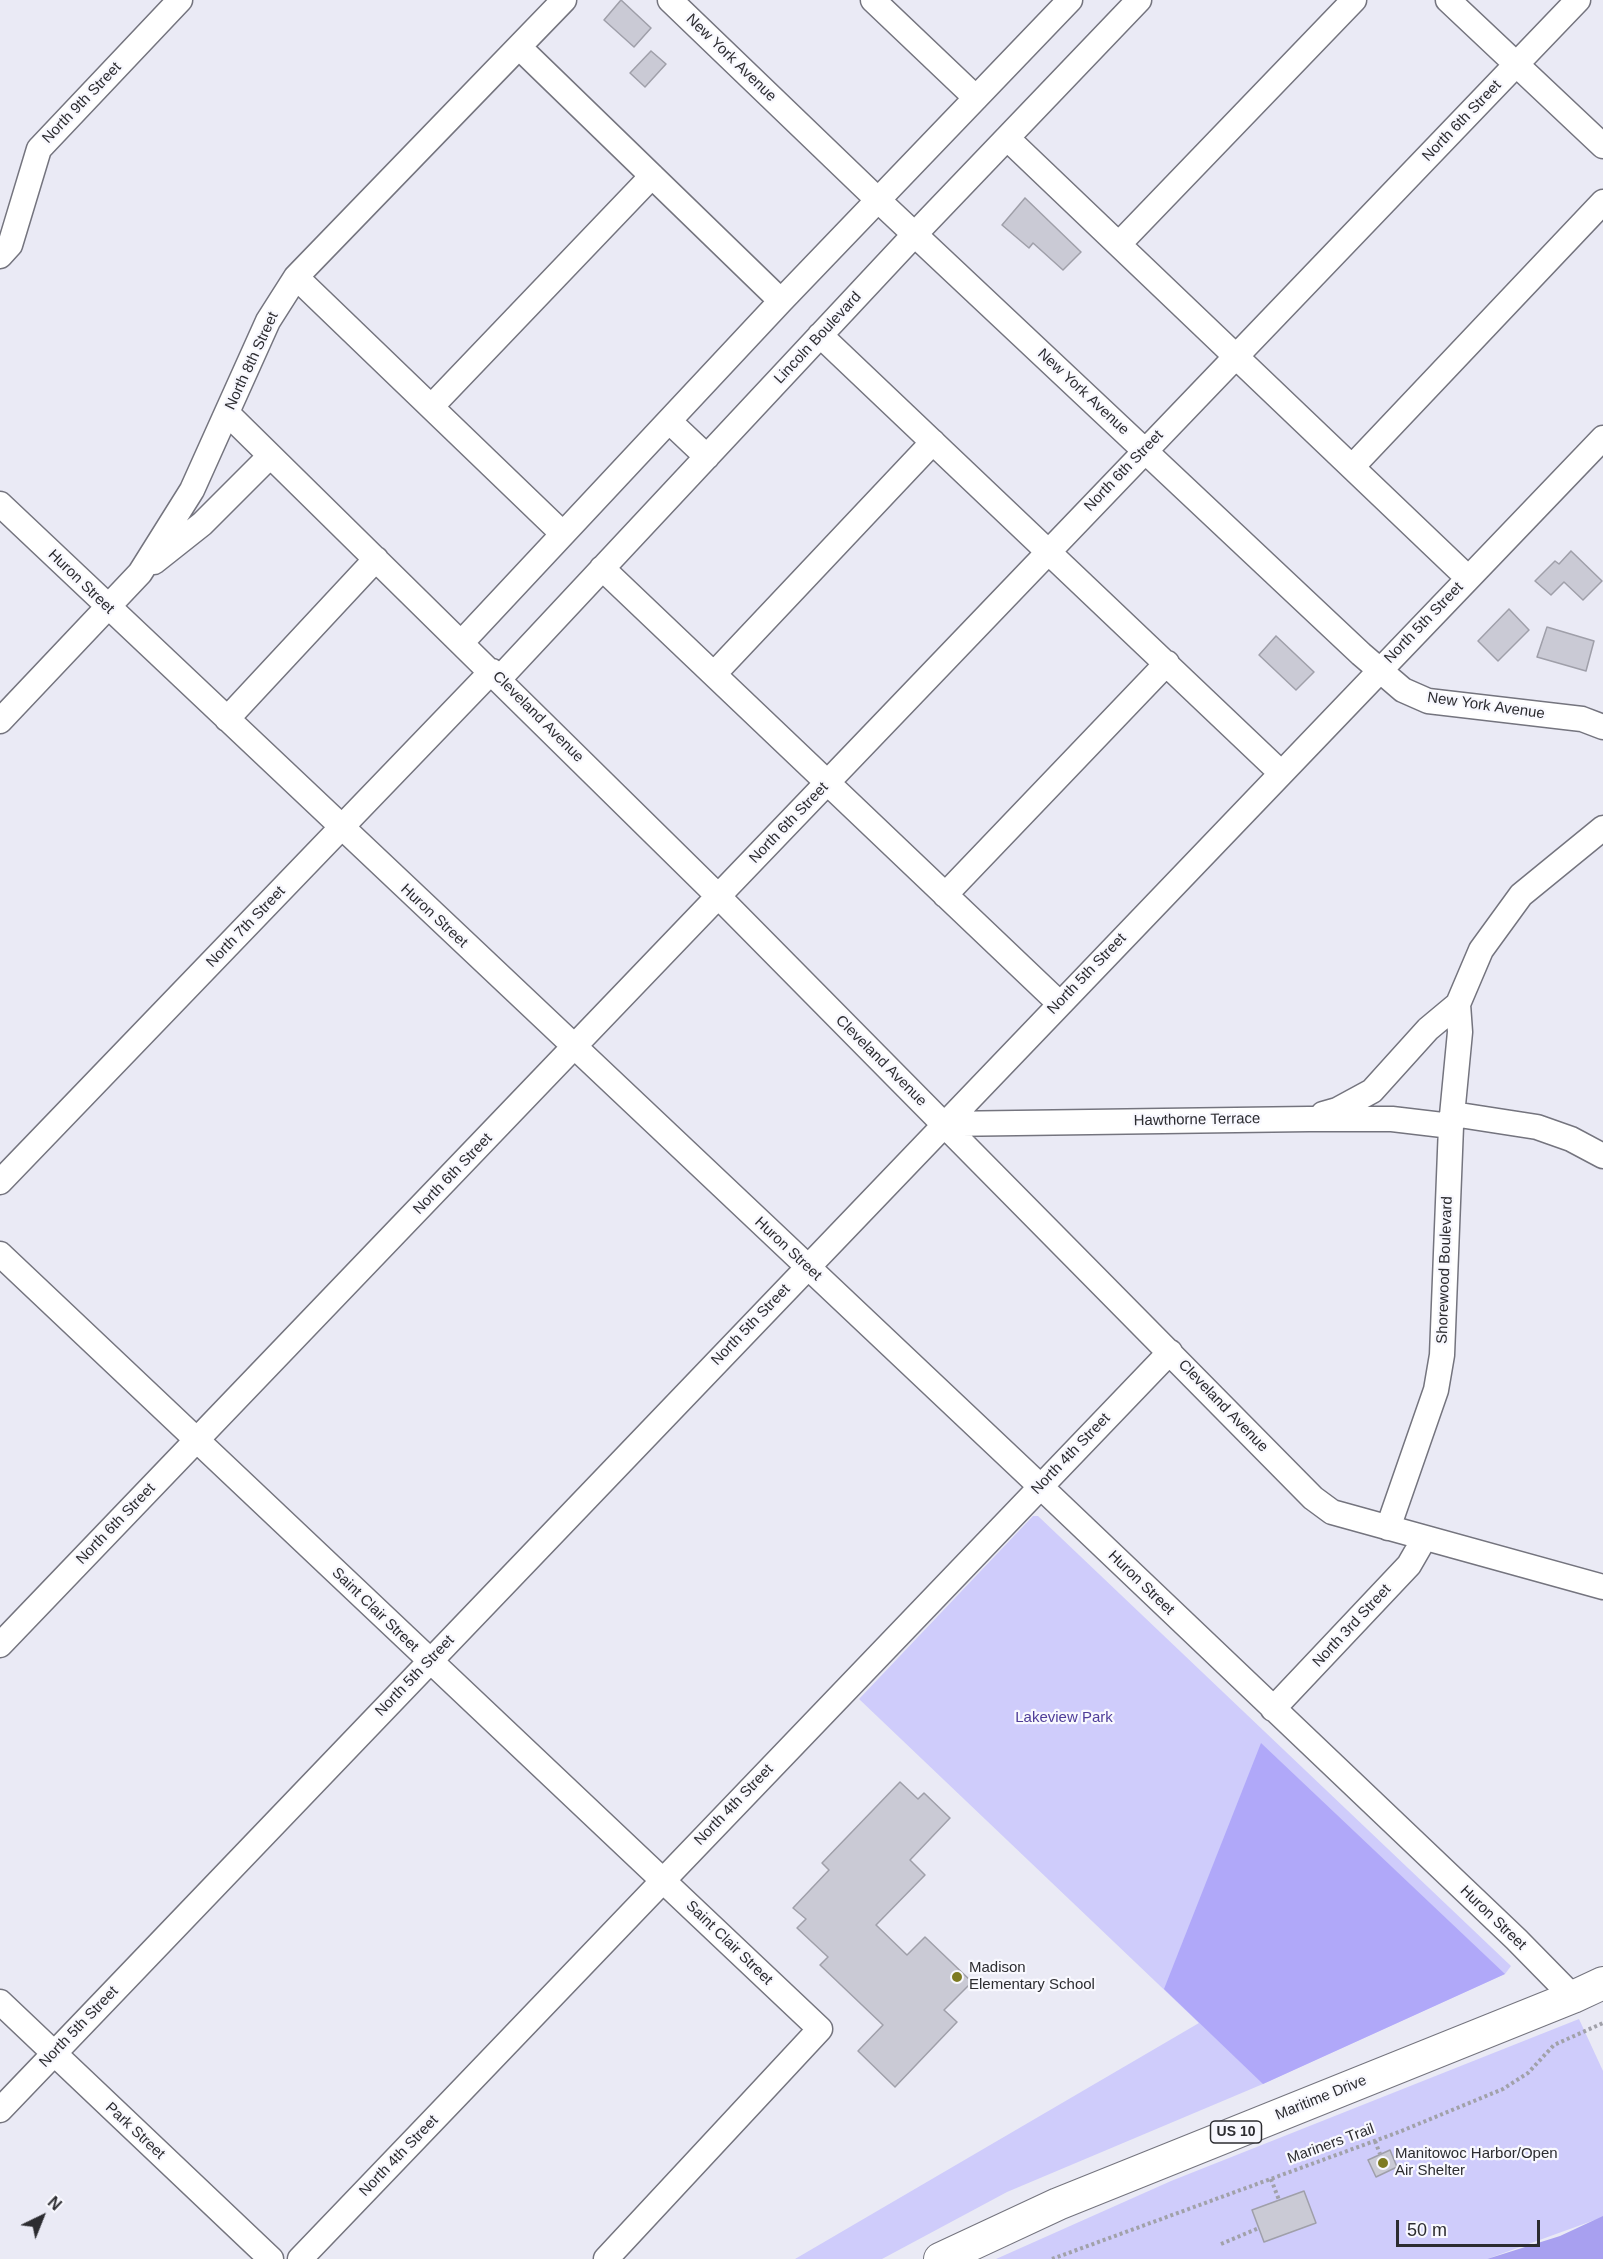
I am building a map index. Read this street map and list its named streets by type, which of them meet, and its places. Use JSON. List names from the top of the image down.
{
  "streets": {
    "main road": ["Maritime Drive", "US 10"],
    "street": [
      "New York Avenue",
      "North 9th Street",
      "North 6th Street",
      "Lincoln Boulevard",
      "North 8th Street",
      "Huron Street",
      "North 5th Street",
      "Cleveland Avenue",
      "North 7th Street",
      "Hawthorne Terrace",
      "Shorewood Boulevard",
      "North 4th Street",
      "Saint Clair Street",
      "North 3rd Street",
      "Park Street"
    ],
    "path": ["Mariners Trail"]
  },
  "crossings": [
    ["New York Avenue", "North 6th Street"],
    ["New York Avenue", "Lincoln Boulevard"],
    ["New York Avenue", "North 5th Street"],
    ["North 6th Street", "Huron Street"],
    ["North 6th Street", "Cleveland Avenue"],
    ["North 6th Street", "Saint Clair Street"],
    ["Lincoln Boulevard", "Cleveland Avenue"],
    ["Lincoln Boulevard", "North 7th Street"],
    ["North 8th Street", "Huron Street"],
    ["North 8th Street", "Cleveland Avenue"],
    ["Huron Street", "North 5th Street"],
    ["Huron Street", "North 7th Street"],
    ["Huron Street", "North 4th Street"],
    ["Huron Street", "North 3rd Street"],
    ["Huron Street", "Maritime Drive"],
    ["North 5th Street", "Cleveland Avenue"],
    ["North 5th Street", "Hawthorne Terrace"],
    ["North 5th Street", "Saint Clair Street"],
    ["North 5th Street", "Park Street"],
    ["Cleveland Avenue", "North 7th Street"],
    ["Cleveland Avenue", "Hawthorne Terrace"],
    ["Cleveland Avenue", "Shorewood Boulevard"],
    ["Cleveland Avenue", "North 4th Street"],
    ["Cleveland Avenue", "North 3rd Street"],
    ["Hawthorne Terrace", "Shorewood Boulevard"],
    ["North 4th Street", "Saint Clair Street"]
  ],
  "parks": ["Lakeview Park"],
  "places": ["Madison Elementary School", "Manitowoc Harbor/Open Air Shelter"],
  "scale_bar": "50 m",
  "north": "top right"
}
